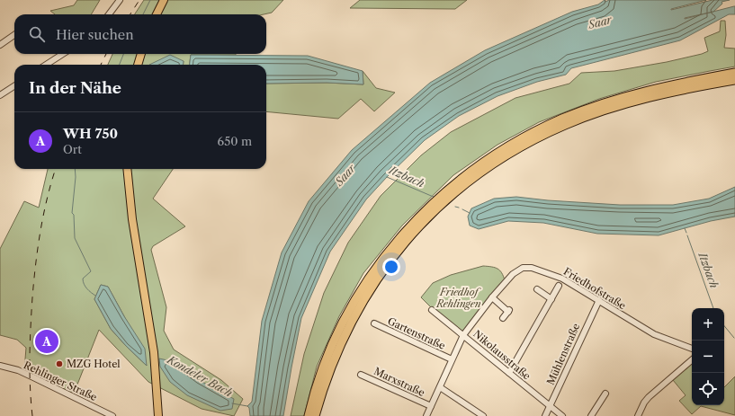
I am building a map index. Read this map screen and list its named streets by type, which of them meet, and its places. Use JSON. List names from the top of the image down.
{
  "streets": {
    "street": [
      "Friedhofstraße",
      "Gartenstraße",
      "Mühlenstraße",
      "Nikolausstraße",
      "Rehlinger Straße",
      "Marxstraße"
    ]
  },
  "crossings": [
    ["Friedhofstraße", "Gartenstraße"],
    ["Friedhofstraße", "Mühlenstraße"],
    ["Friedhofstraße", "Nikolausstraße"],
    ["Friedhofstraße", "Marxstraße"],
    ["Mühlenstraße", "Nikolausstraße"]
  ],
  "water": ["Saar", "Itzbach", "Kondeler Bach"],
  "parks": ["Friedhof Rehlingen"],
  "places": ["MZG Hotel"],
  "page": {
    "search": "Hier suchen",
    "heading": "In der Nähe",
    "list": [
      {
        "mark": "A",
        "name": "WH 750",
        "note": "Ort",
        "value": "650 m"
      }
    ],
    "map_buttons": ["+", "−"],
    "pins": "A"
  }
}
